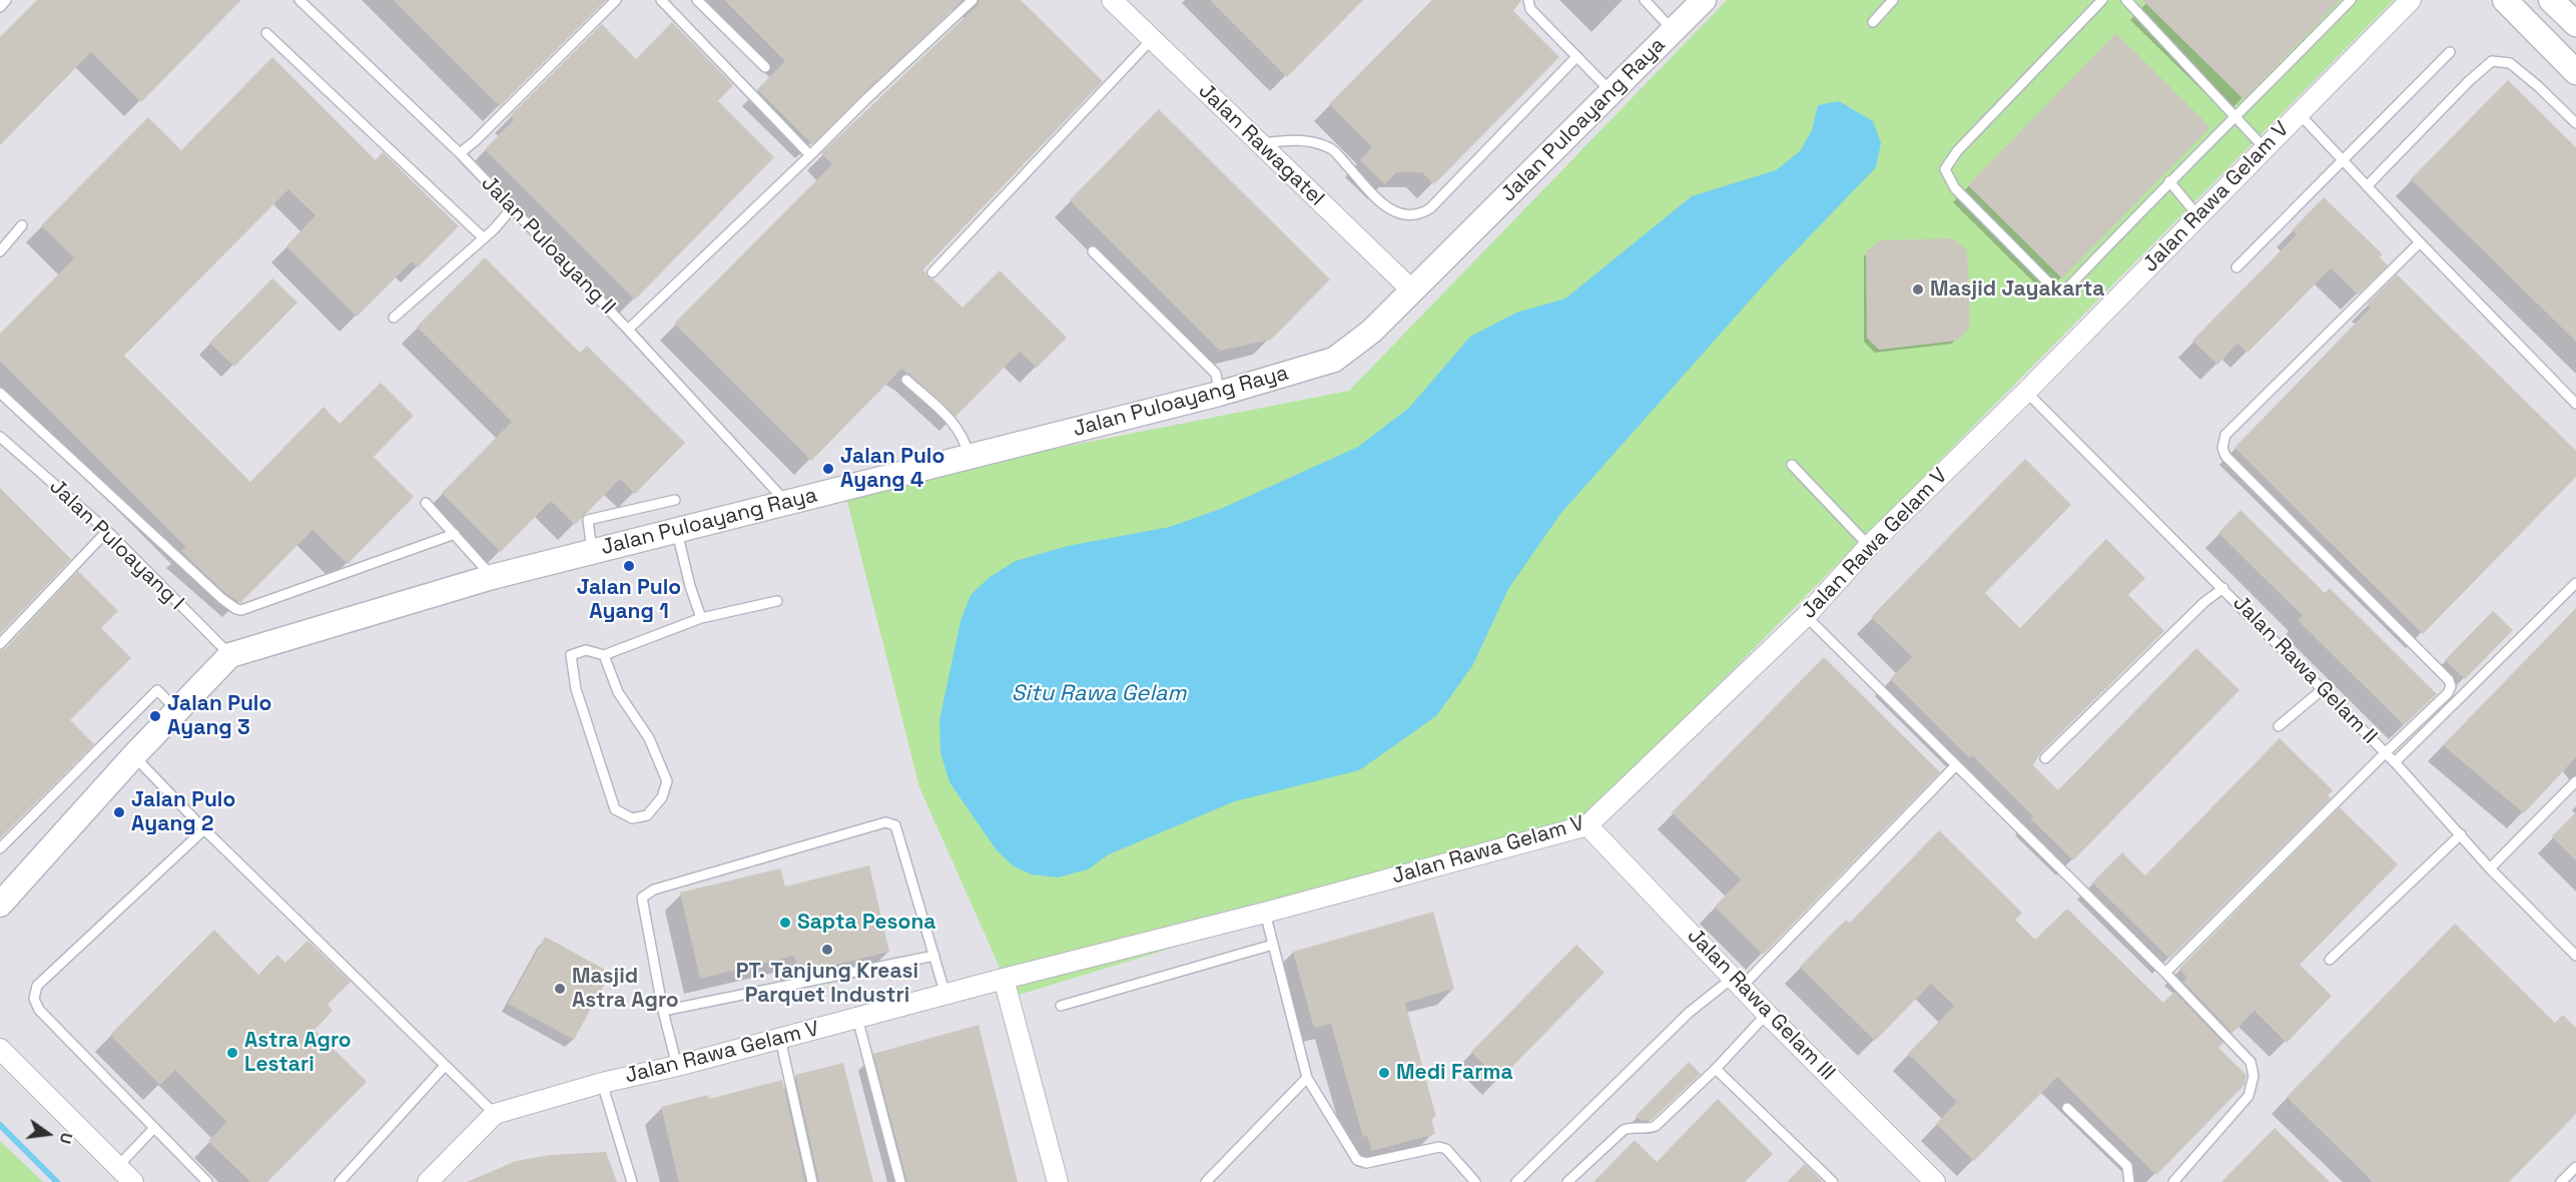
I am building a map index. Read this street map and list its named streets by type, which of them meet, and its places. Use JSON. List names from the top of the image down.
{
  "streets": {
    "street": [
      "Jalan Puloayang Raya",
      "Jalan Rawagatel",
      "Jalan Rawa Gelam V",
      "Jalan Rawa Gelam III"
    ],
    "lane": ["Jalan Puloayang II", "Jalan Puloayang I", "Jalan Rawa Gelam II"]
  },
  "crossings": [
    ["Jalan Puloayang Raya", "Jalan Rawagatel"],
    ["Jalan Puloayang Raya", "Jalan Puloayang II"],
    ["Jalan Puloayang Raya", "Jalan Puloayang I"],
    ["Jalan Rawa Gelam V", "Jalan Rawa Gelam II"],
    ["Jalan Rawa Gelam V", "Jalan Rawa Gelam III"]
  ],
  "water": ["Situ Rawa Gelam"],
  "places": [
    "Masjid Jayakarta",
    "Jalan Pulo Ayang 4",
    "Jalan Pulo Ayang 1",
    "Jalan Pulo Ayang 3",
    "Jalan Pulo Ayang 2",
    "Sapta Pesona",
    "PT. Tanjung Kreasi Parquet Industri",
    "Masjid Astra Agro",
    "Astra Agro Lestari",
    "Medi Farma"
  ],
  "north": "right"
}
